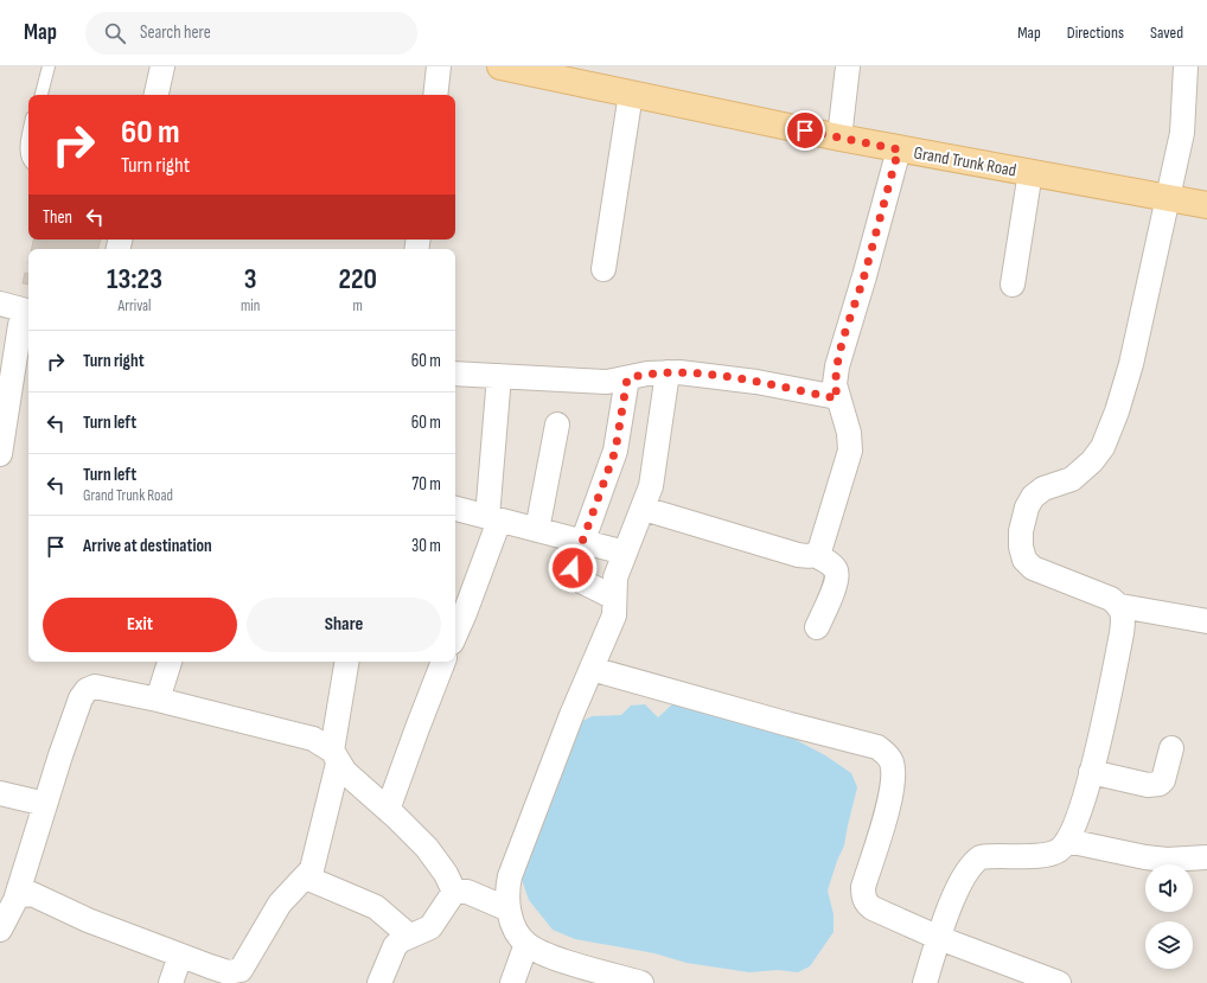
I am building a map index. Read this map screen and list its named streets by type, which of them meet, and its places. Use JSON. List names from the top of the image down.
{
  "streets": {
    "main road": ["Grand Trunk Road"]
  },
  "page": {
    "header": "Map",
    "search": "Search here",
    "nav": ["Map", "Directions", "Saved"],
    "turn": ["60 m", "Turn right"],
    "then": "Then",
    "eta": [
      "13:23",
      "Arrival",
      "3",
      "min",
      "220",
      "m"
    ],
    "list": [
      {
        "name": "Turn right",
        "value": "60 m"
      },
      {
        "name": "Turn left",
        "value": "60 m"
      },
      {
        "name": "Turn left",
        "note": "Grand Trunk Road",
        "value": "70 m"
      },
      {
        "name": "Arrive at destination",
        "value": "30 m"
      }
    ],
    "buttons": ["Exit", "Share"]
  }
}
